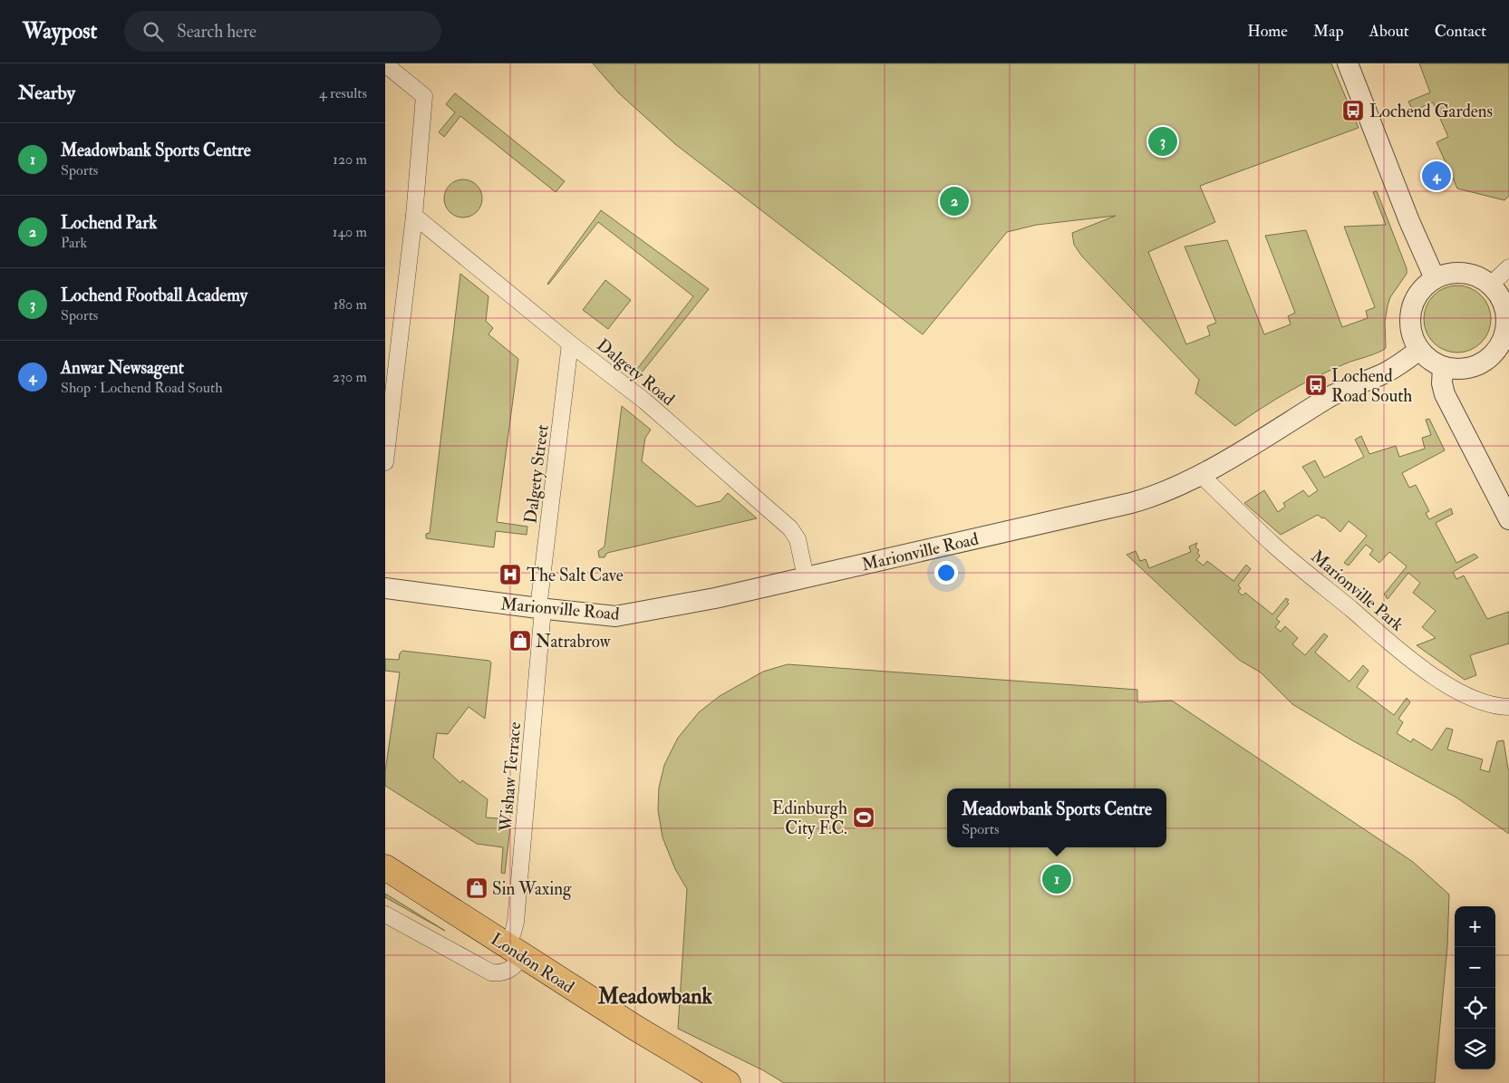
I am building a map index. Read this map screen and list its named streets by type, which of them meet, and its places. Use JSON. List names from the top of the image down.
{
  "streets": {
    "main road": ["London Road"],
    "street": [
      "Dalgety Road",
      "Dalgety Street",
      "Marionville Road",
      "Marionville Park",
      "Wishaw Terrace"
    ]
  },
  "crossings": [
    ["Dalgety Road", "Dalgety Street"],
    ["Dalgety Road", "Marionville Road"],
    ["Dalgety Street", "Marionville Road"],
    ["Dalgety Street", "Wishaw Terrace"],
    ["Marionville Road", "Marionville Park"],
    ["Marionville Road", "Wishaw Terrace"],
    ["Wishaw Terrace", "London Road"]
  ],
  "districts": ["Meadowbank"],
  "places": {
    "bus stop": ["Lochend Gardens", "Lochend Road South"],
    "hospital": ["The Salt Cave"],
    "shop": ["Natrabrow", "Sin Waxing"],
    "sports": ["Edinburgh City F.C."]
  },
  "page": {
    "header": "Waypost",
    "search": "Search here",
    "nav": [
      "Home",
      "Map",
      "About",
      "Contact"
    ],
    "heading": ["Nearby", "4 results"],
    "list": [
      {
        "mark": "1",
        "name": "Meadowbank Sports Centre",
        "note": "Sports",
        "value": "120 m"
      },
      {
        "mark": "2",
        "name": "Lochend Park",
        "note": "Park",
        "value": "140 m"
      },
      {
        "mark": "3",
        "name": "Lochend Football Academy",
        "note": "Sports",
        "value": "180 m"
      },
      {
        "mark": "4",
        "name": "Anwar Newsagent",
        "note": "Shop · Lochend Road South",
        "value": "230 m"
      }
    ],
    "pins": [
      "3",
      "4",
      "2",
      "1"
    ],
    "popup": ["Meadowbank Sports Centre", "Sports"],
    "map_buttons": ["+", "−"]
  }
}
